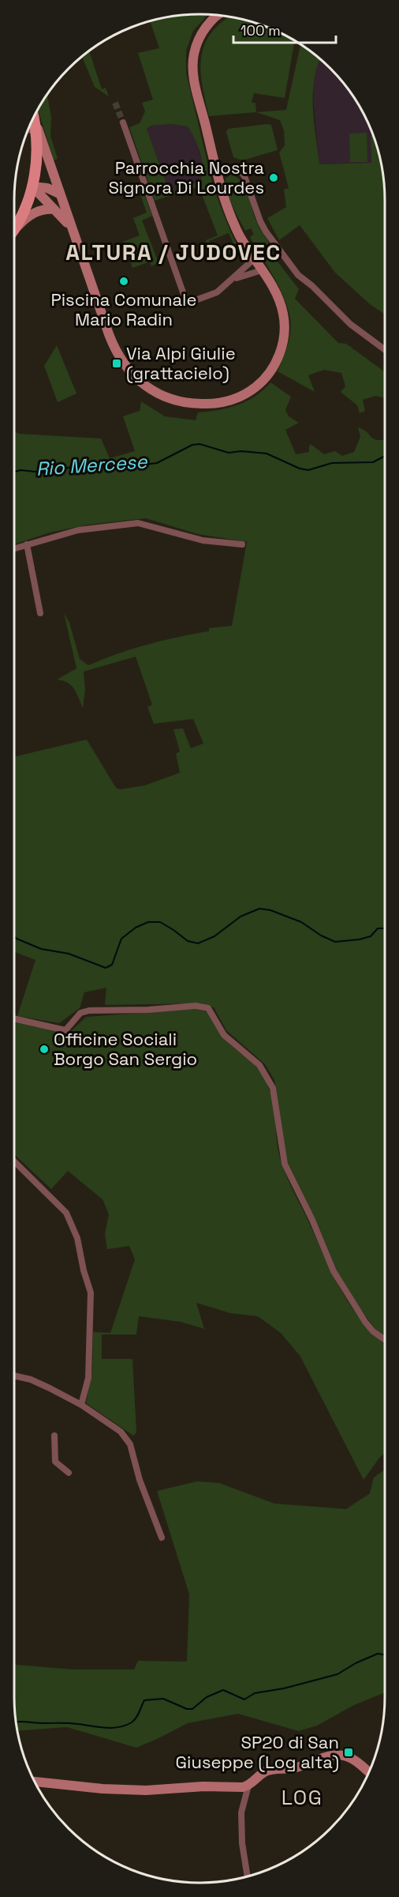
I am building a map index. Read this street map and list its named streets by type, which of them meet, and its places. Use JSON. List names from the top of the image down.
{
  "districts": ["ALTURA / JUDOVEC", "LOG"],
  "water": ["Rio Mercese"],
  "places": {
    "other": ["Parrocchia Nostra Signora Di Lourdes", "Piscina Comunale Mario Radin", "Officine Sociali Borgo San Sergio"],
    "transit": ["Via Alpi Giulie (grattacielo)", "SP20 di San Giuseppe (Log alta)"]
  },
  "scale_bar": "100 m"
}
